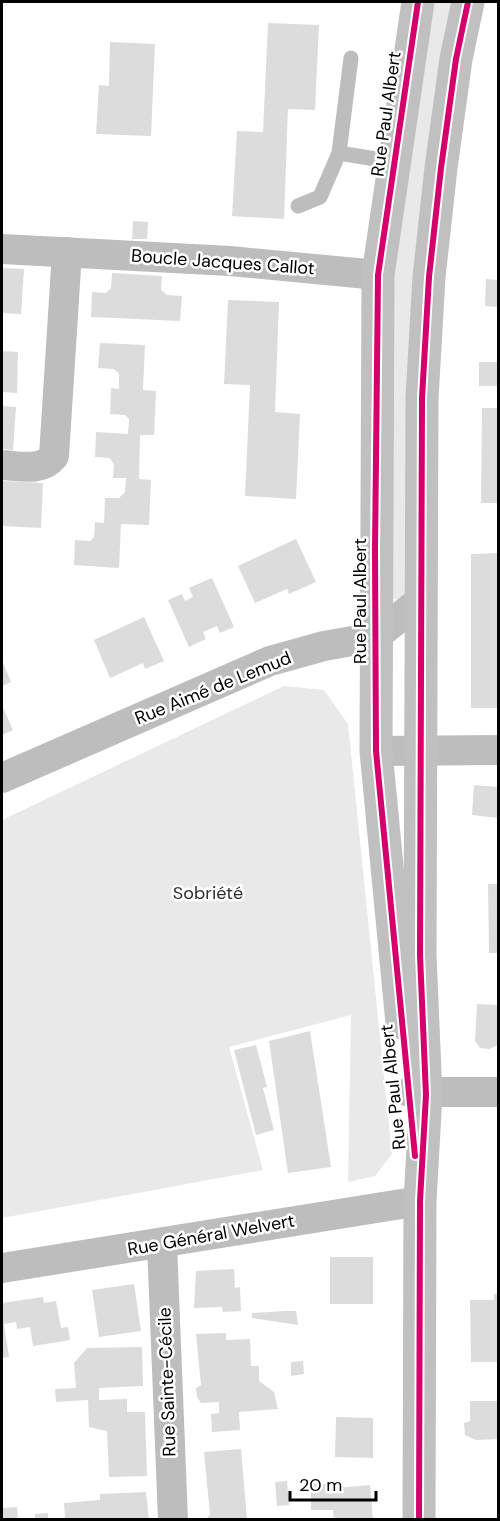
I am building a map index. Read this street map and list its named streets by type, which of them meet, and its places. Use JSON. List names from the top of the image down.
{
  "streets": {
    "main road": ["Rue Paul Albert"],
    "street": [
      "Boucle Jacques Callot",
      "Rue Aimé de Lemud",
      "Rue Général Welvert",
      "Rue Sainte-Cécile"
    ]
  },
  "crossings": [
    ["Rue Paul Albert", "Boucle Jacques Callot"],
    ["Rue Paul Albert", "Rue Aimé de Lemud"],
    ["Rue Paul Albert", "Rue Général Welvert"],
    ["Rue Général Welvert", "Rue Sainte-Cécile"]
  ],
  "parks": ["Sobriété"],
  "scale_bar": "20 m"
}
